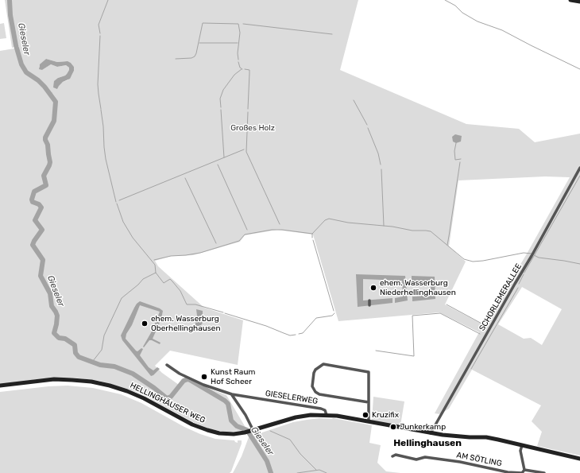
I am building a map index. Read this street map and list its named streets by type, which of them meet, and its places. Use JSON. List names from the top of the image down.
{
  "streets": {
    "street": [
      "SCHORLEMERALLEE",
      "GIESELERWEG",
      "HELLINGHÄUSER WEG",
      "AM SÖTLING"
    ]
  },
  "crossings": [
    ["SCHORLEMERALLEE", "HELLINGHÄUSER WEG"],
    ["GIESELERWEG", "HELLINGHÄUSER WEG"]
  ],
  "districts": ["Hellinghausen"],
  "water": ["Gieseler"],
  "parks": ["Großes Holz"],
  "places": [
    "ehem. Wasserburg Niederhellinghausen",
    "ehem. Wasserburg Oberhellinghausen",
    "Kunst Raum Hof Scheer",
    "Kruzifix",
    "Junkerkamp"
  ]
}
